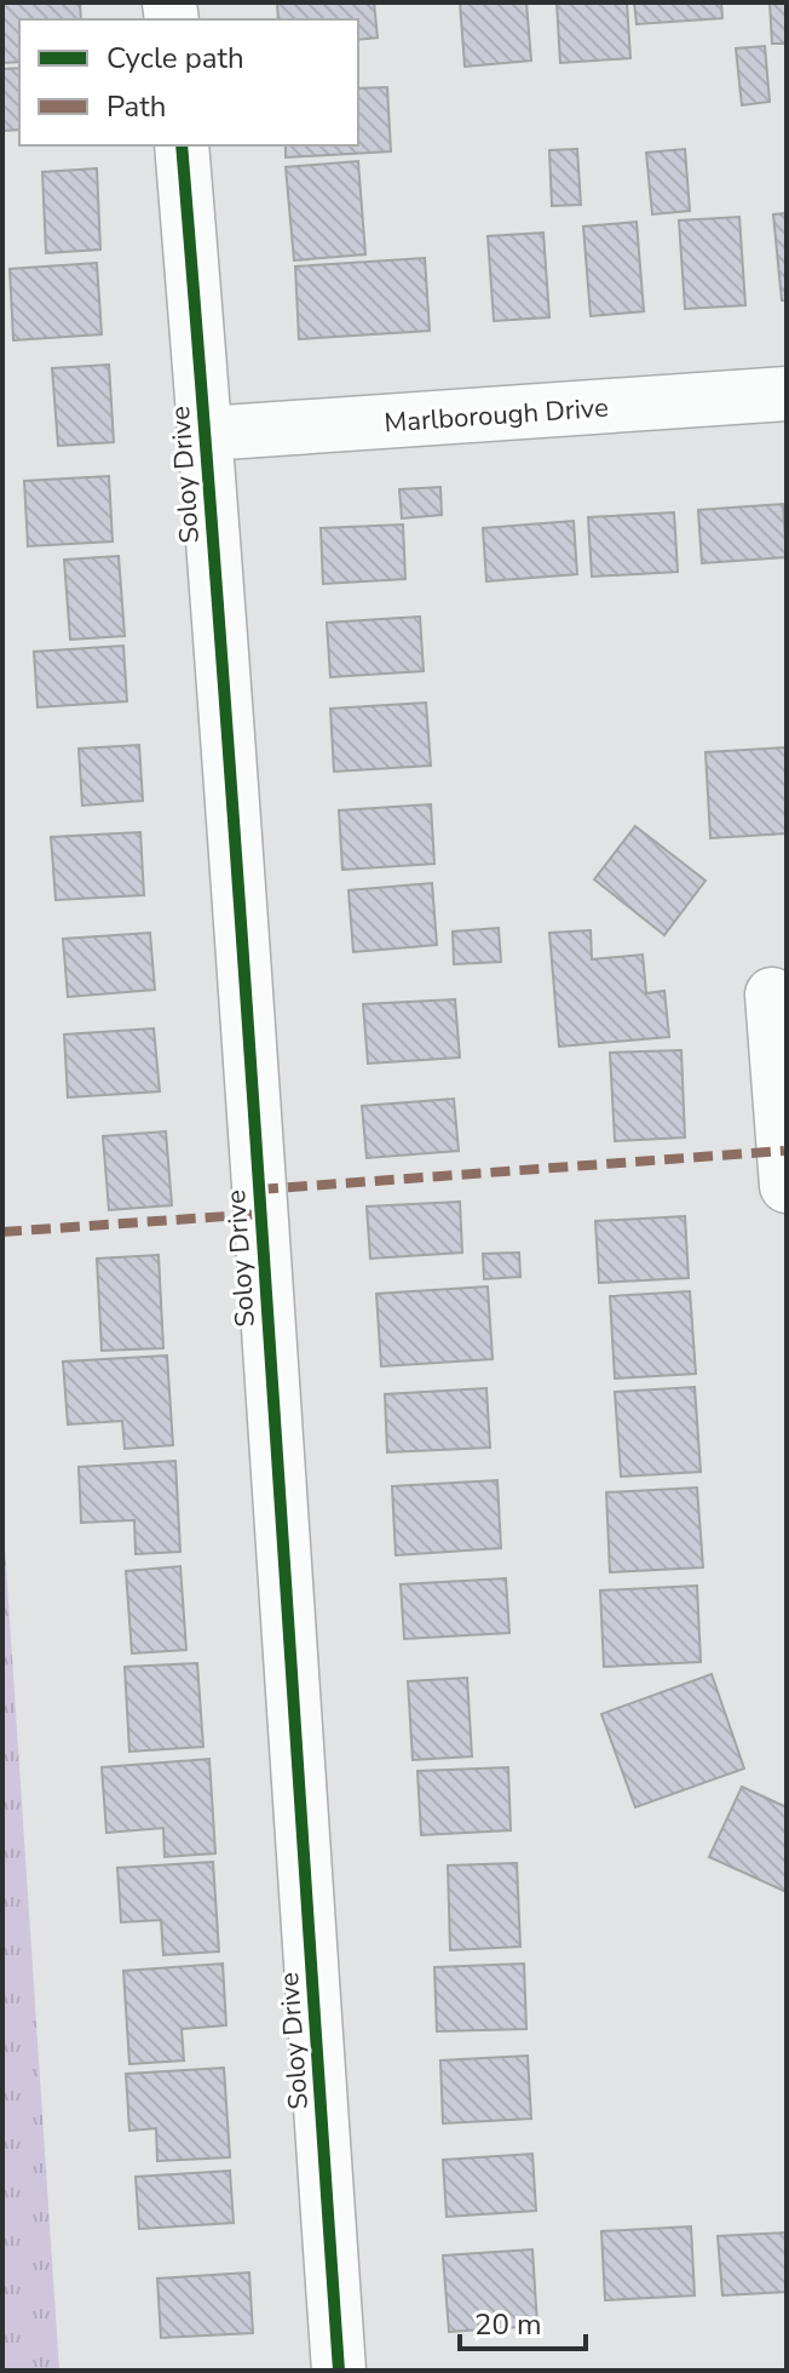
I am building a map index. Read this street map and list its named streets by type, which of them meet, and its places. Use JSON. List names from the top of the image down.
{
  "streets": {
    "street": ["Marlborough Drive", "Soloy Drive"]
  },
  "crossings": [
    ["Marlborough Drive", "Soloy Drive"]
  ],
  "legend": ["Cycle path", "Path"],
  "scale_bar": "20 m"
}
